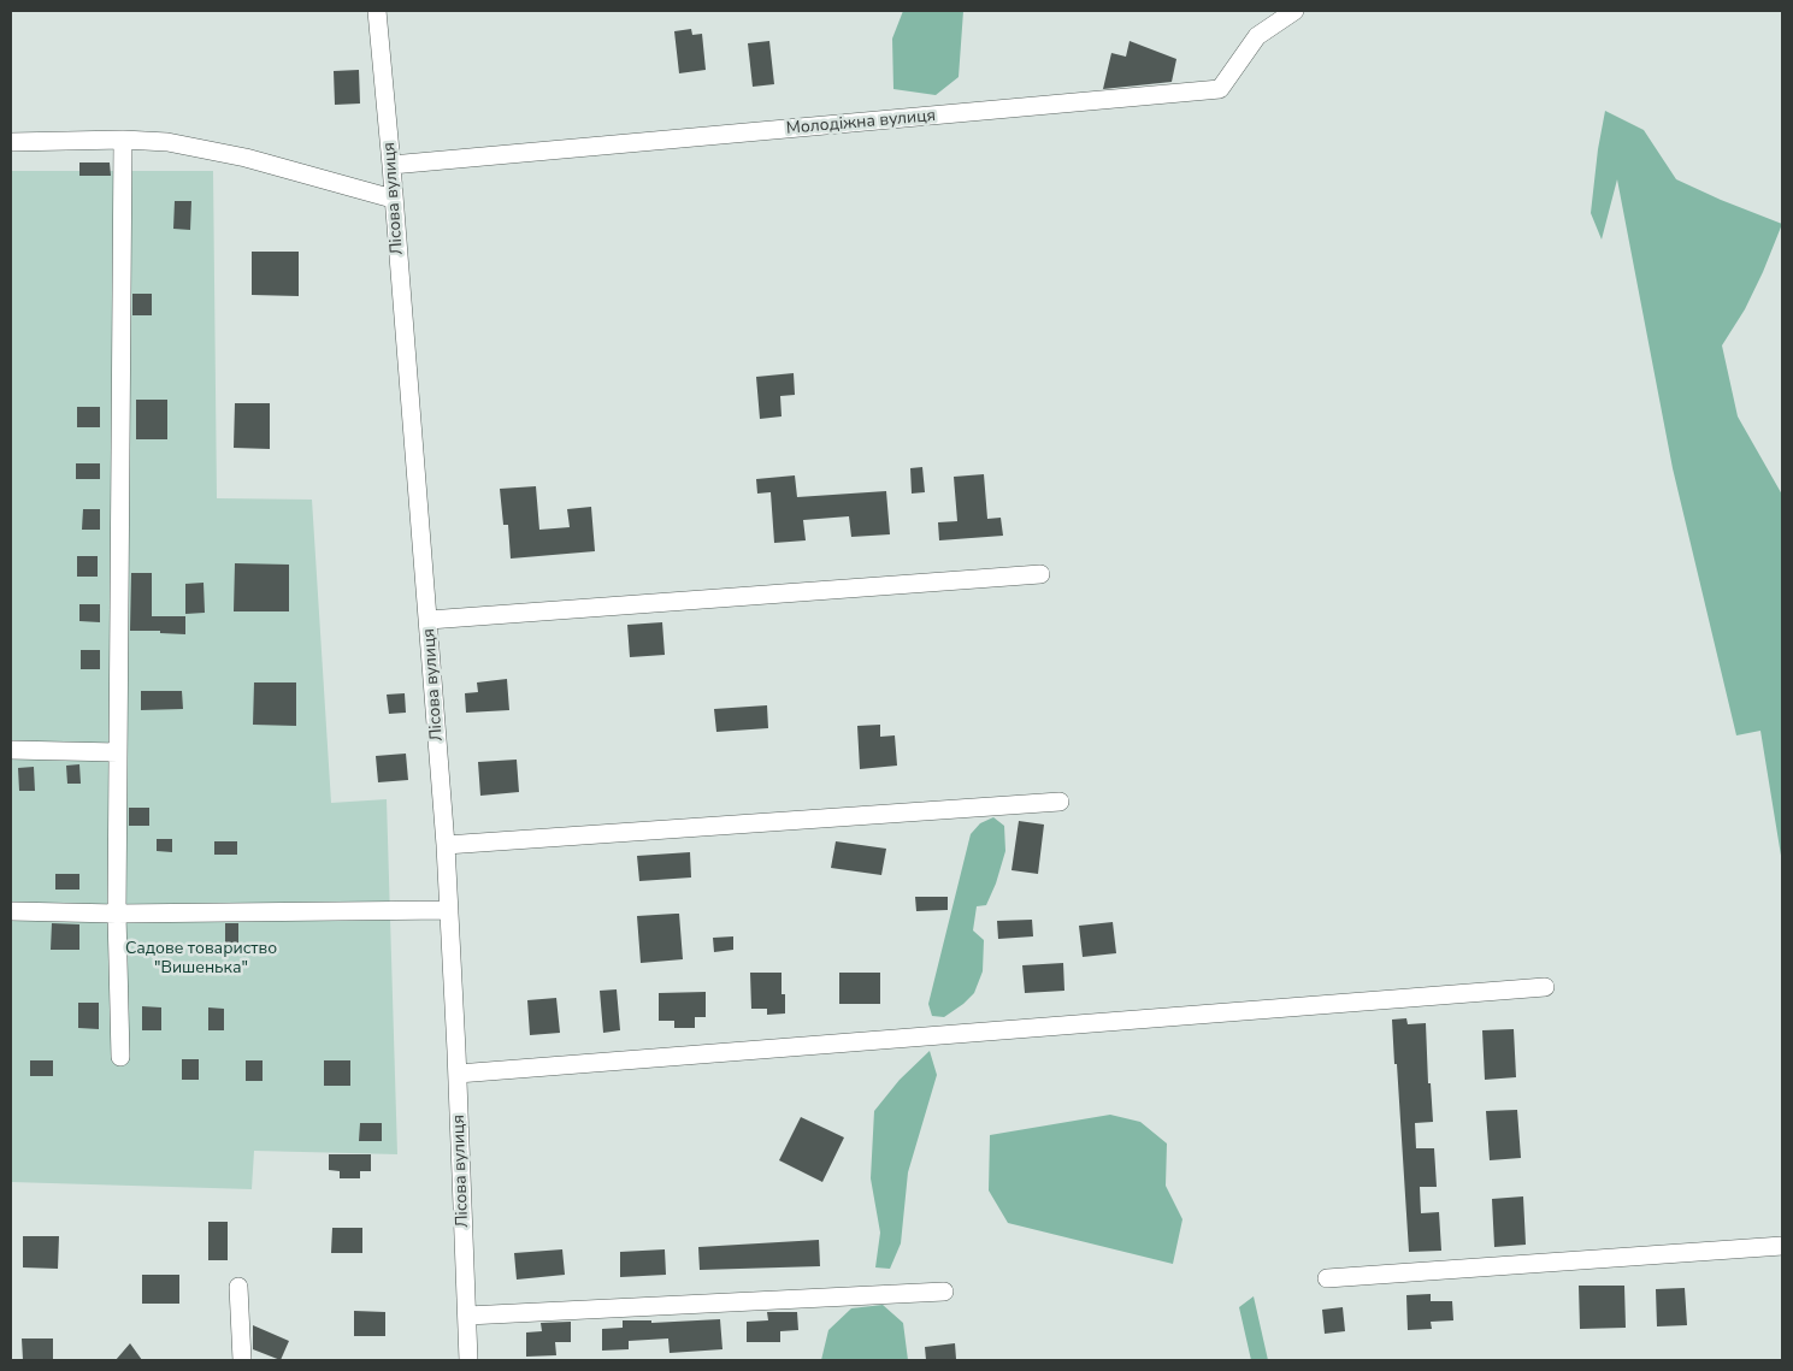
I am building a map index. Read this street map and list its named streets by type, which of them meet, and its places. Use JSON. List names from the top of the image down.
{
  "streets": {
    "street": ["Молодіжна вулиця", "Лісова вулиця"]
  },
  "crossings": [
    ["Молодіжна вулиця", "Лісова вулиця"]
  ],
  "parks": ["Садове товариство \"Вишенька\""]
}
